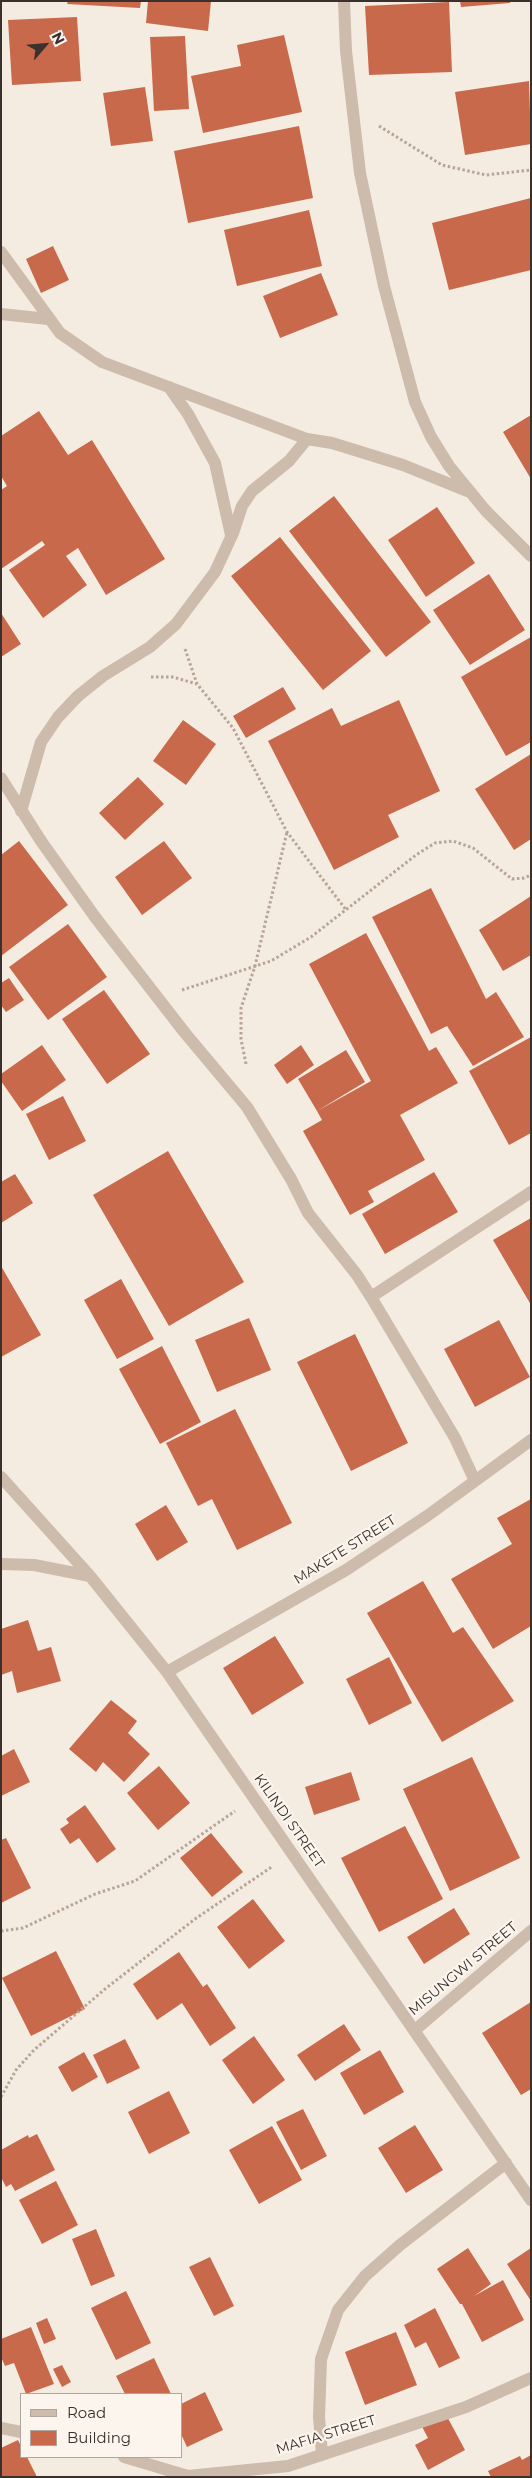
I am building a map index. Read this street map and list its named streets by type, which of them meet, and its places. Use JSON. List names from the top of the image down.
{
  "streets": {
    "street": [
      "MAKETE STREET",
      "KILINDI STREET",
      "MISUNGWI STREET",
      "MAFIA STREET"
    ]
  },
  "crossings": [
    ["MAKETE STREET", "KILINDI STREET"],
    ["KILINDI STREET", "MISUNGWI STREET"]
  ],
  "legend": ["Road", "Building"],
  "north": "top right"
}
